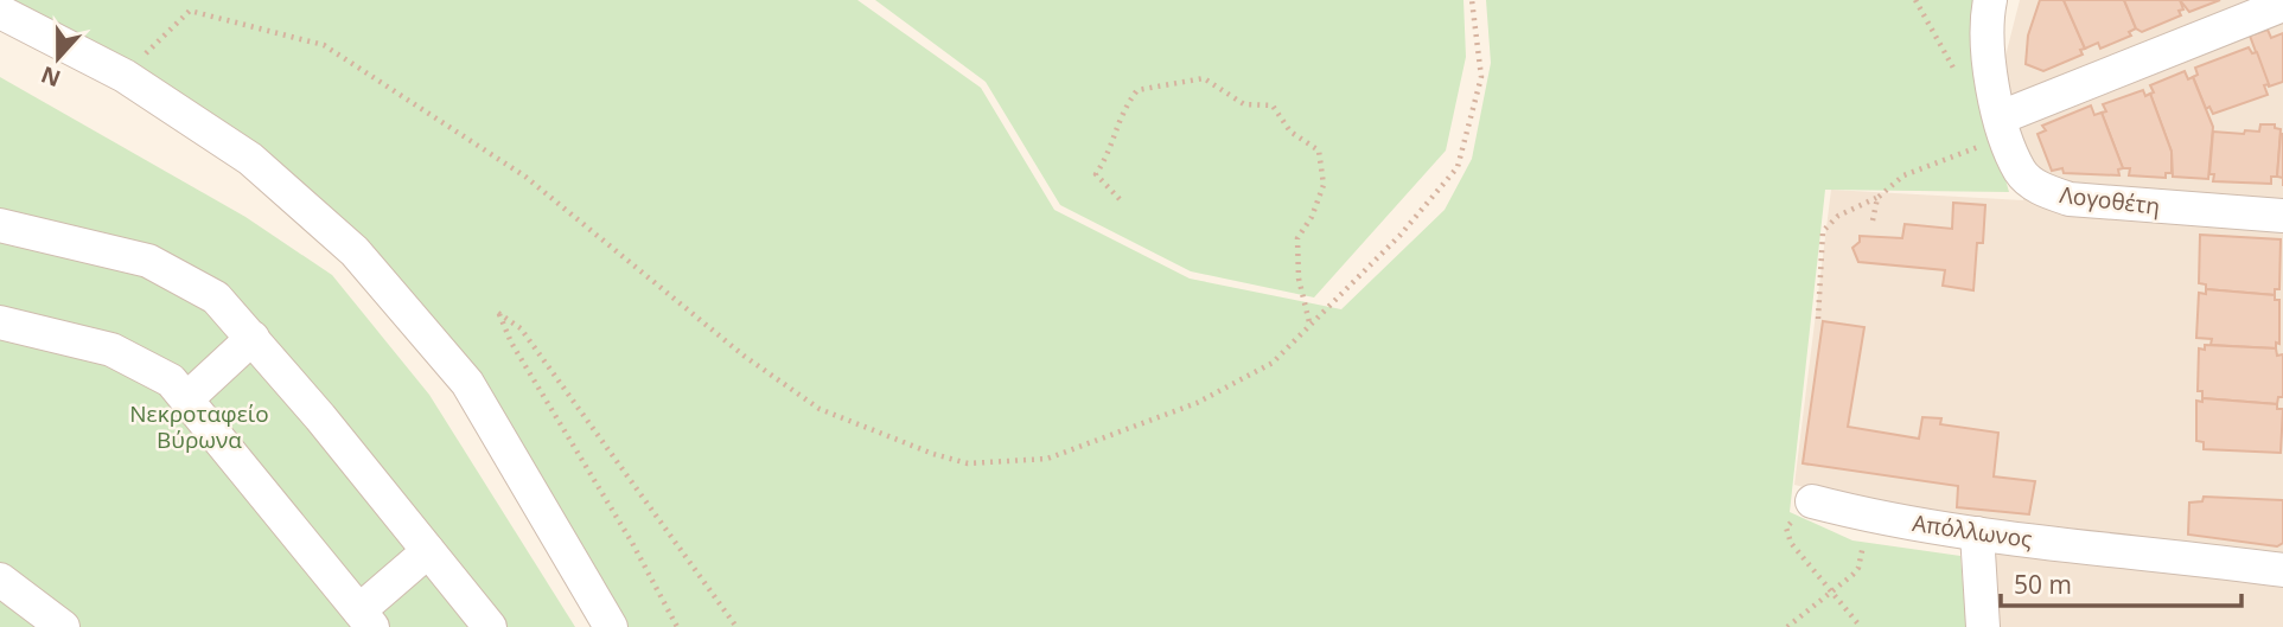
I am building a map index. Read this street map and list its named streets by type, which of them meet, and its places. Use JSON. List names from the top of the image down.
{
  "streets": {
    "street": ["Λογοθέτη", "Απόλλωνος"]
  },
  "parks": ["Νεκροταφείο Βύρωνα"],
  "scale_bar": "50 m",
  "north": "bottom"
}
